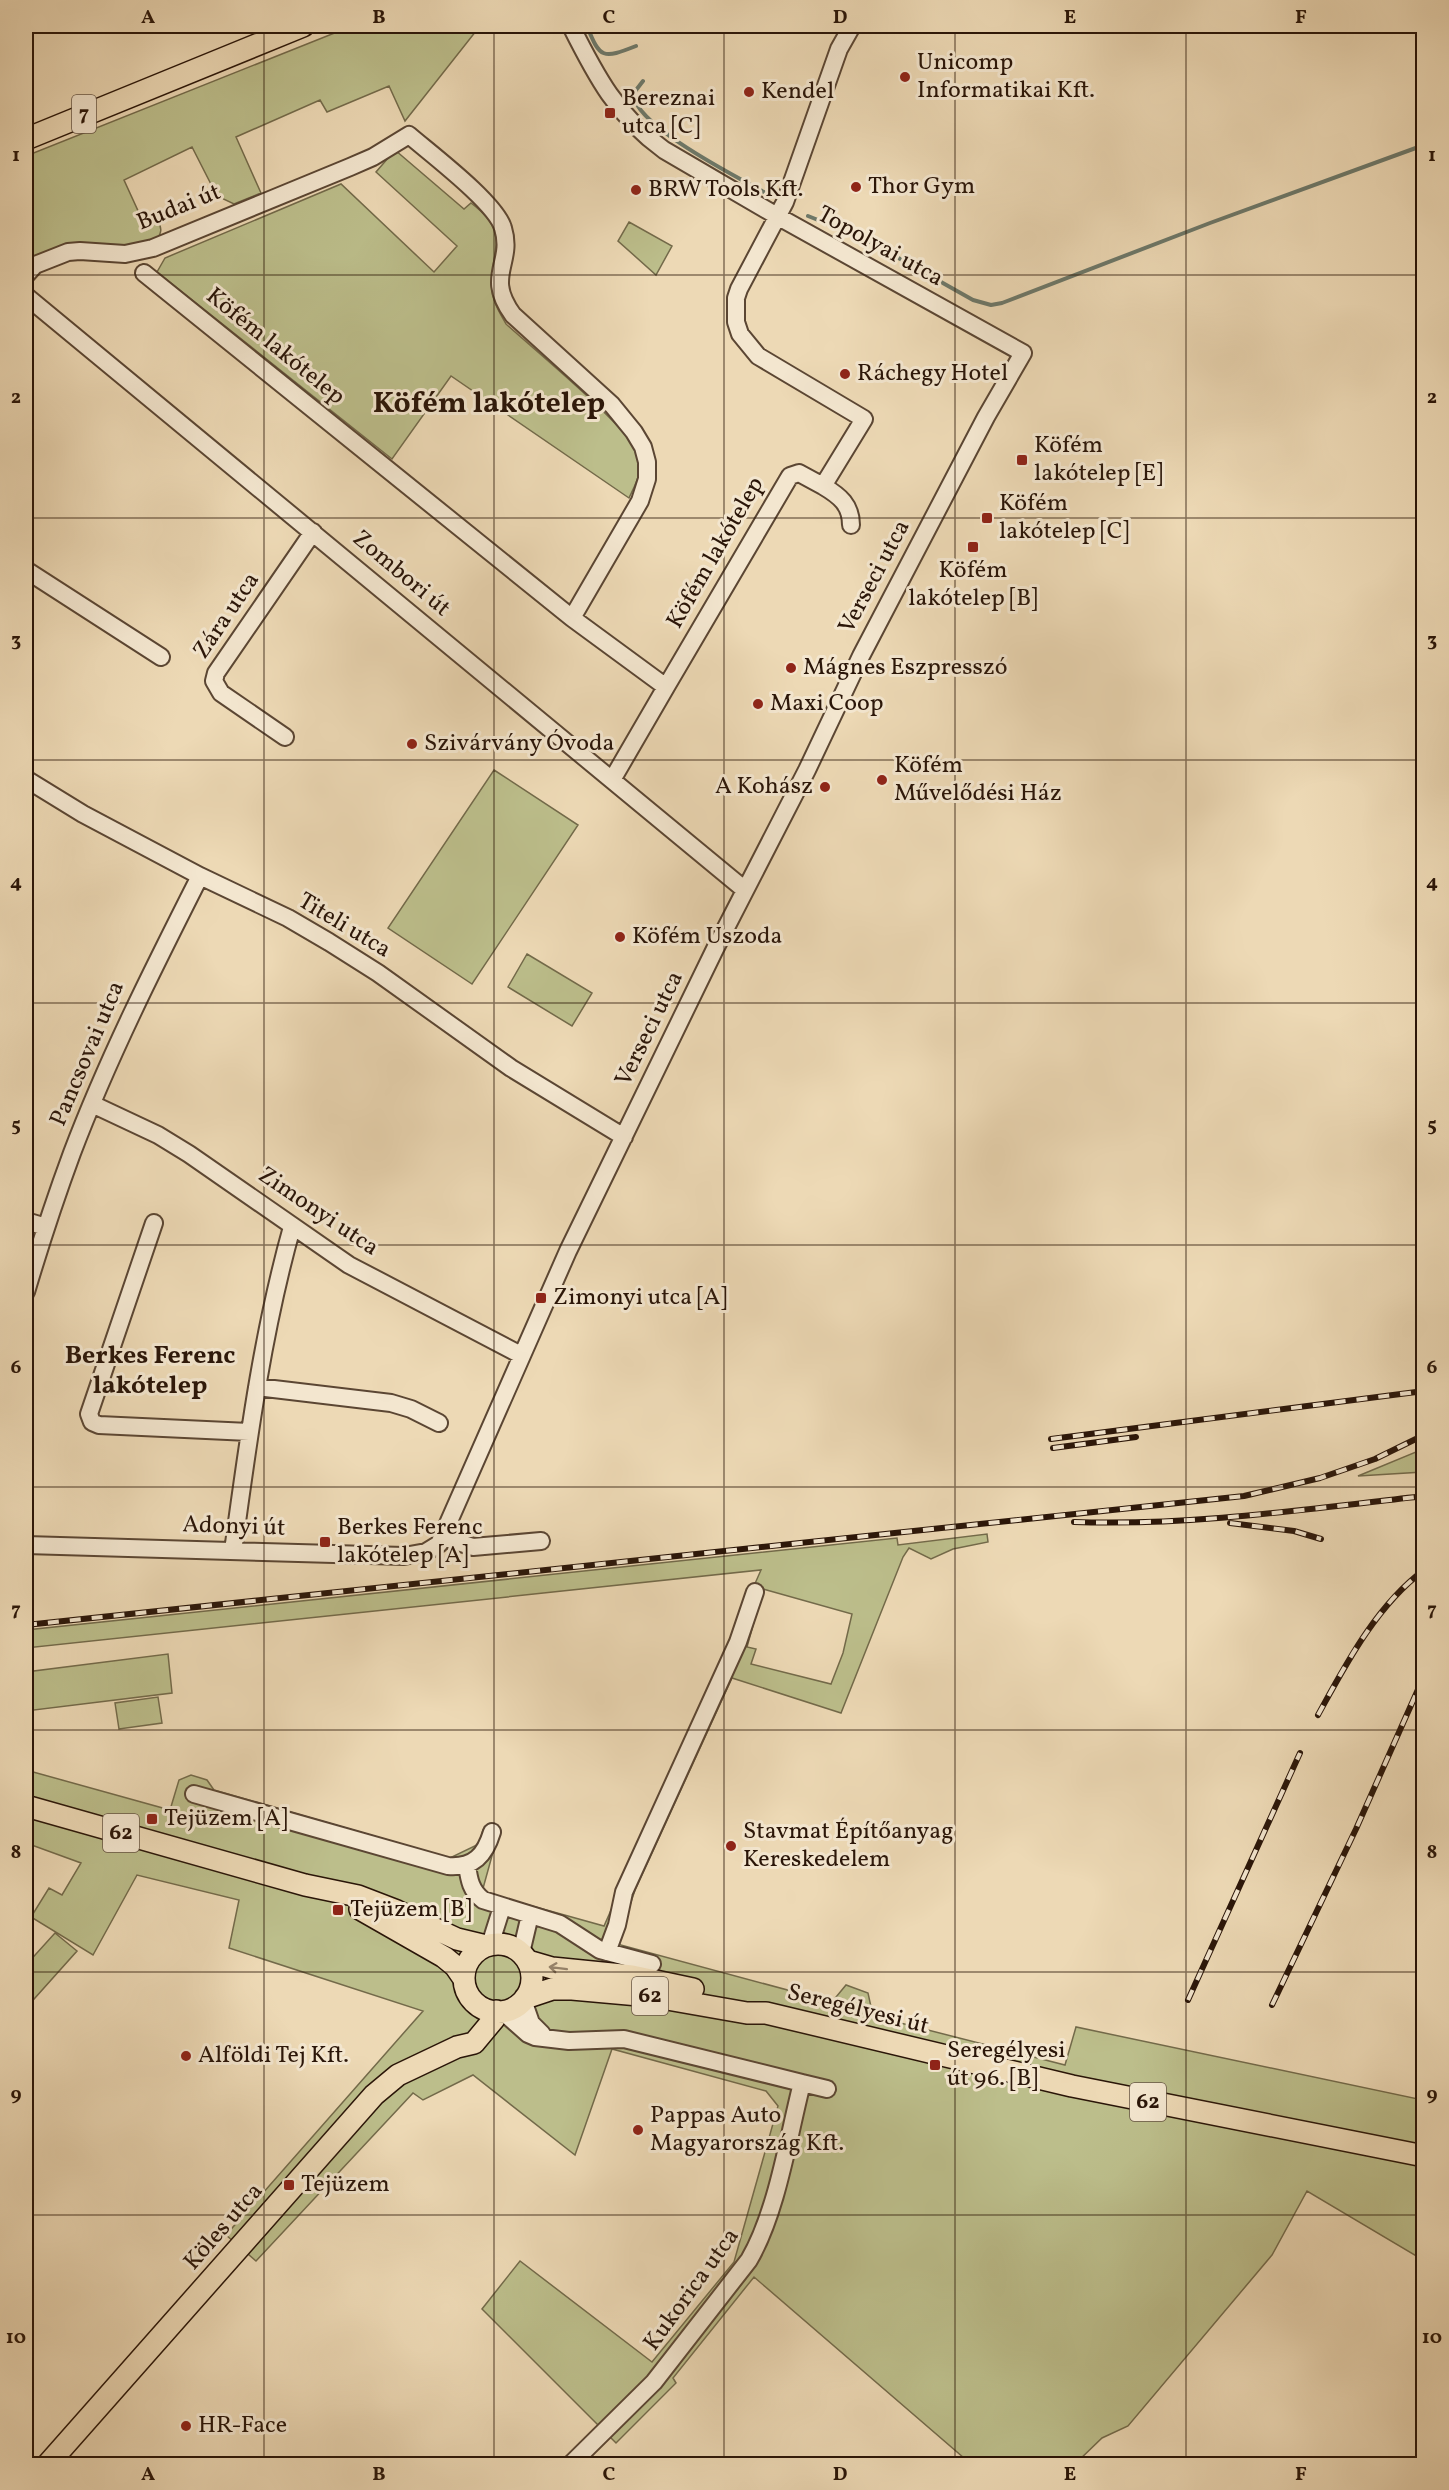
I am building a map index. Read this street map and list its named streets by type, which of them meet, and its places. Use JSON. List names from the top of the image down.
{
  "streets": {
    "main road": [
      "7",
      "62",
      "Seregélyesi út",
      "Köles utca"
    ],
    "street": [
      "Budai út",
      "Topolyai utca",
      "Köfém lakótelep",
      "Zombori út",
      "Verseci utca",
      "Zára utca",
      "Titeli utca",
      "Pancsovai utca",
      "Zimonyi utca",
      "Adonyi út",
      "Kukorica utca"
    ]
  },
  "crossings": [
    ["Budai út", "Köfém lakótelep"],
    ["Topolyai utca", "Verseci utca"],
    ["Köfém lakótelep", "Zombori út"],
    ["Zombori út", "Verseci utca"],
    ["Zombori út", "Zára utca"],
    ["Verseci utca", "Titeli utca"],
    ["Verseci utca", "Zimonyi utca"],
    ["Verseci utca", "Adonyi út"],
    ["Titeli utca", "Pancsovai utca"],
    ["Pancsovai utca", "Zimonyi utca"],
    ["62", "Seregélyesi út"],
    ["62", "Köles utca"],
    ["Seregélyesi út", "Köles utca"]
  ],
  "districts": ["Köfém lakótelep", "Berkes Ferenc lakótelep"],
  "places": {
    "other": [
      "Unicomp Informatikai Kft.",
      "Kendel",
      "Thor Gym",
      "BRW Tools Kft.",
      "Ráchegy Hotel",
      "Mágnes Eszpresszó",
      "Maxi Coop",
      "Szivárvány Óvoda",
      "Köfém Művelődési Ház",
      "A Kohász",
      "Köfém Uszoda",
      "Stavmat Építőanyag Kereskedelem",
      "Alföldi Tej Kft.",
      "Pappas Auto Magyarország Kft.",
      "HR-Face"
    ],
    "transit": [
      "Bereznai utca [C]",
      "Köfém lakótelep [E]",
      "Köfém lakótelep [C]",
      "Köfém lakótelep [B]",
      "Zimonyi utca [A]",
      "Berkes Ferenc lakótelep [A]",
      "Tejüzem [A]",
      "Tejüzem [B]",
      "Seregélyesi út 96. [B]",
      "Tejüzem"
    ]
  },
  "grid": {
    "columns": [
      "A",
      "B",
      "C",
      "D",
      "E",
      "F"
    ],
    "rows": [
      "1",
      "2",
      "3",
      "4",
      "5",
      "6",
      "7",
      "8",
      "9",
      "10"
    ]
  }
}
